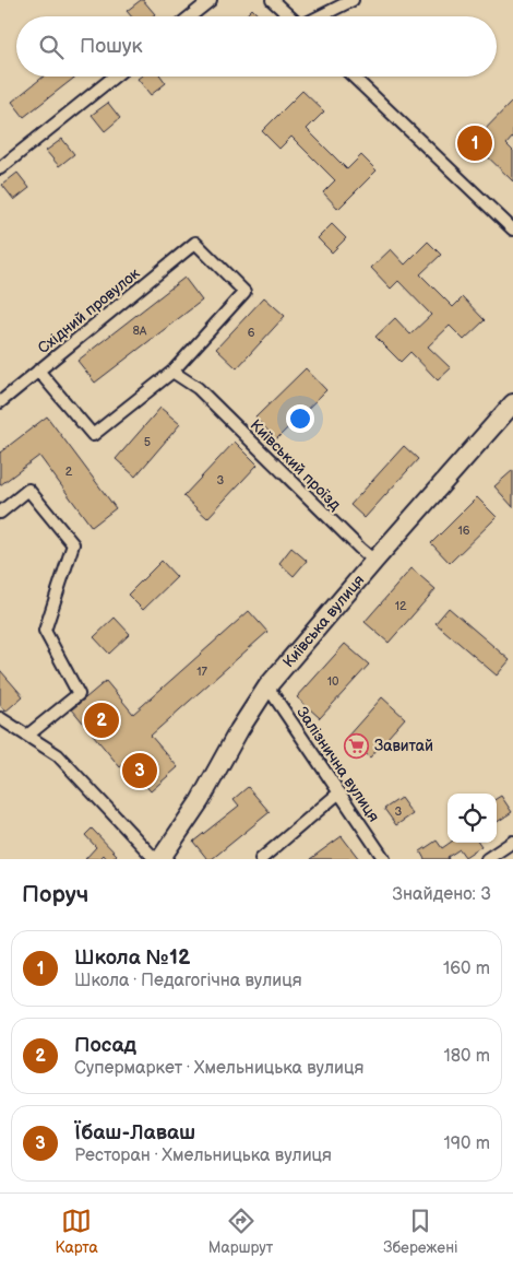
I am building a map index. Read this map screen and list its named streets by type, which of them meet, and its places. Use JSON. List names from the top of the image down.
{
  "streets": {
    "main road": ["Київська вулиця"],
    "street": ["Східний провулок", "Київський проїзд", "Залізнична вулиця"]
  },
  "crossings": [
    ["Східний провулок", "Київський проїзд"],
    ["Київський проїзд", "Київська вулиця"],
    ["Київська вулиця", "Залізнична вулиця"]
  ],
  "places": {
    "supermarket": ["Завитай"]
  },
  "house_numbers": [
    "8А",
    "6",
    "5",
    "2",
    "3",
    "16",
    "12",
    "17",
    "10",
    "3"
  ],
  "page": {
    "search": "Пошук",
    "pins": ["1", "2", "3"],
    "heading": ["Поруч", "Знайдено: 3"],
    "list": [
      {
        "mark": "1",
        "name": "Школа №12",
        "note": "Школа · Педагогічна вулиця",
        "value": "160 m"
      },
      {
        "mark": "2",
        "name": "Посад",
        "note": "Супермаркет · Хмельницька вулиця",
        "value": "180 m"
      },
      {
        "mark": "3",
        "name": "Їбаш-Лаваш",
        "note": "Ресторан · Хмельницька вулиця",
        "value": "190 m"
      }
    ],
    "nav": ["Карта", "Маршрут", "Збережені"]
  }
}
